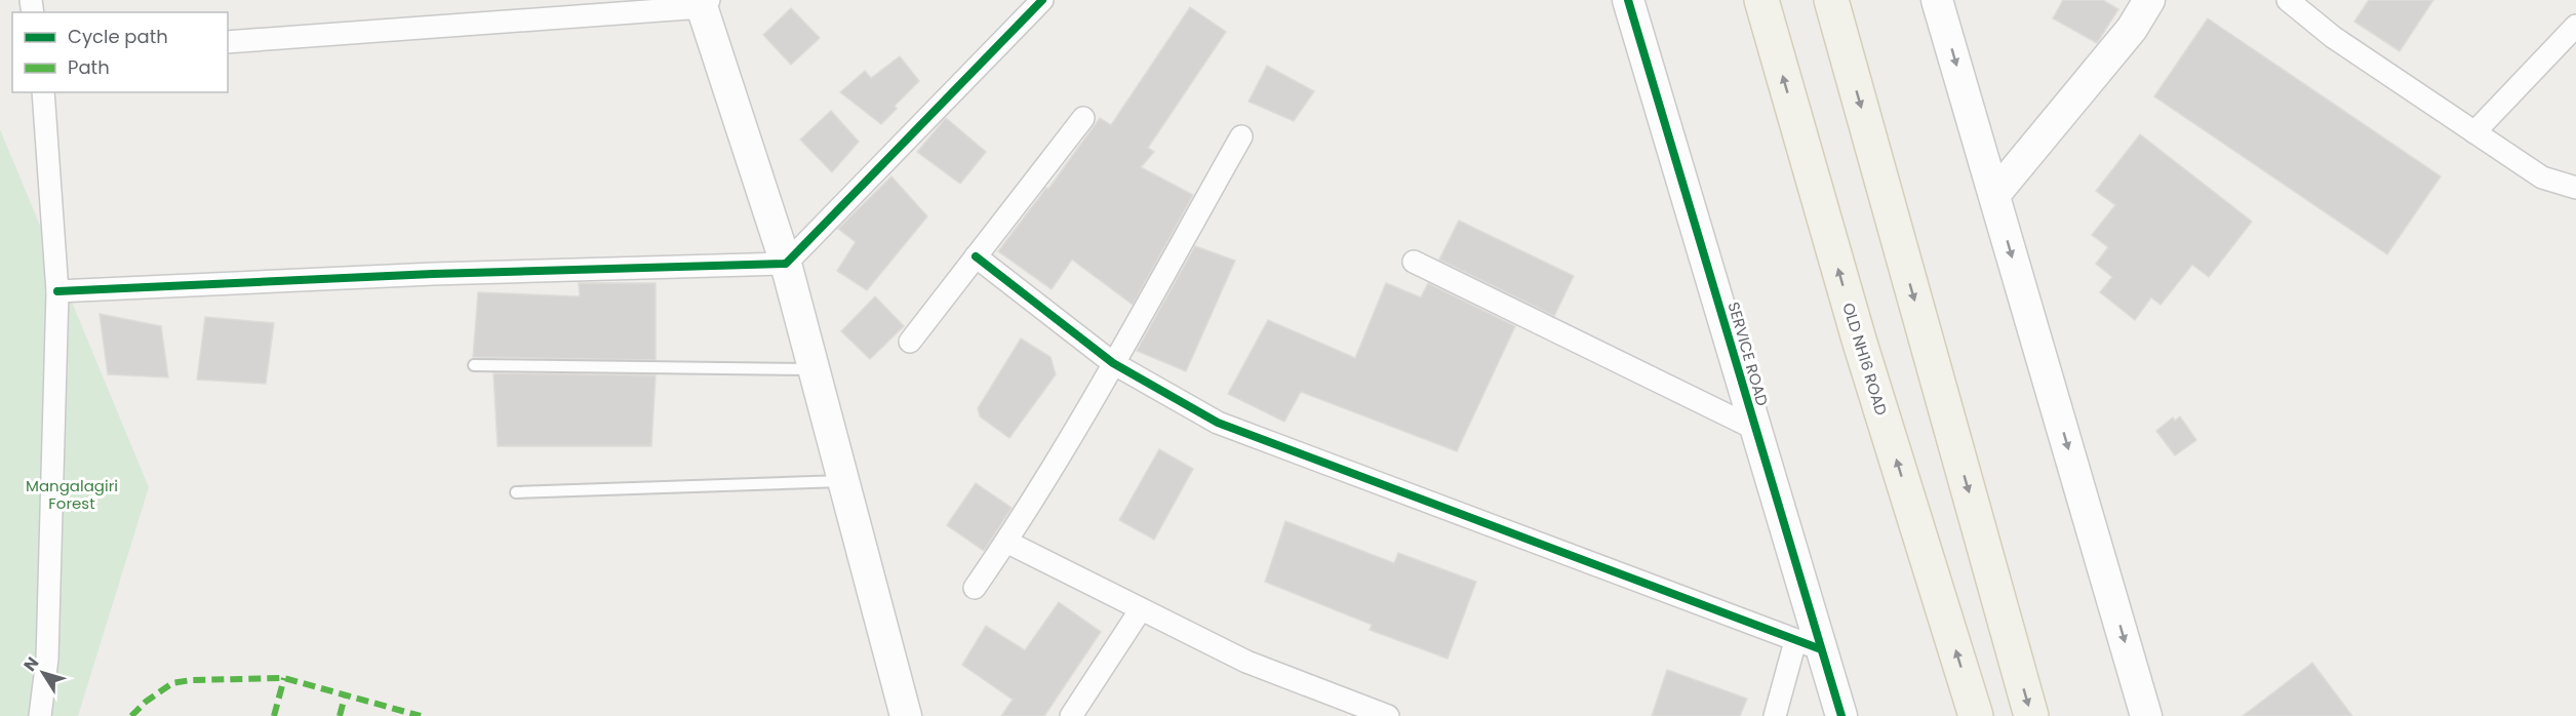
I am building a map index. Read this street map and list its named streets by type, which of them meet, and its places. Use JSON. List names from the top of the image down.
{
  "streets": {
    "main road": ["OLD NH16 ROAD"],
    "street": ["SERVICE ROAD"]
  },
  "parks": ["Mangalagiri Forest"],
  "legend": ["Cycle path", "Path"],
  "north": "top left"
}
